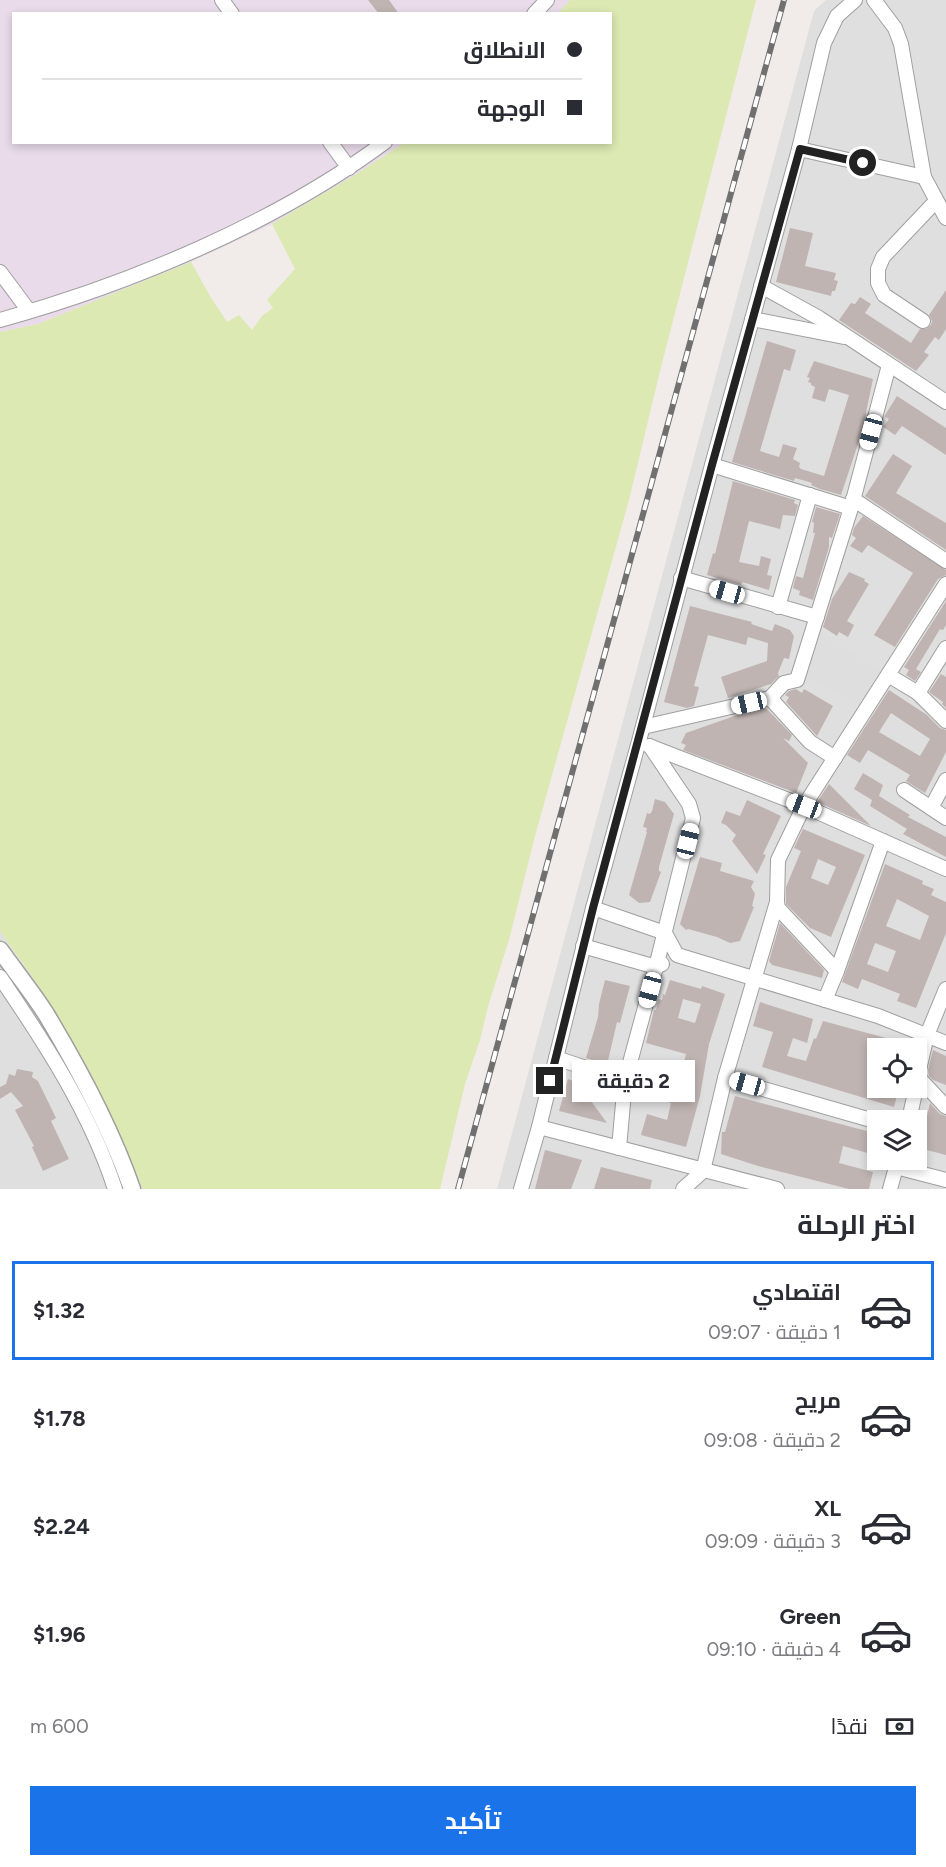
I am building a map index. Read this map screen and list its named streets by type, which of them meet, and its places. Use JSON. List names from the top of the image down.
{
  "page": {
    "banner": ["الانطلاق", "الوجهة"],
    "bubble": "2 دقيقة",
    "heading": "اختر الرحلة",
    "list": [
      {
        "name": "اقتصادي",
        "note": "1 دقيقة · 09:07",
        "value": "$1.32"
      },
      {
        "name": "مريح",
        "note": "2 دقيقة · 09:08",
        "value": "$1.78"
      },
      {
        "name": "XL",
        "note": "3 دقيقة · 09:09",
        "value": "$2.24"
      },
      {
        "name": "Green",
        "note": "4 دقيقة · 09:10",
        "value": "$1.96"
      }
    ],
    "pay": ["نقدًا", "600 m"],
    "buttons": "تأكيد"
  }
}
